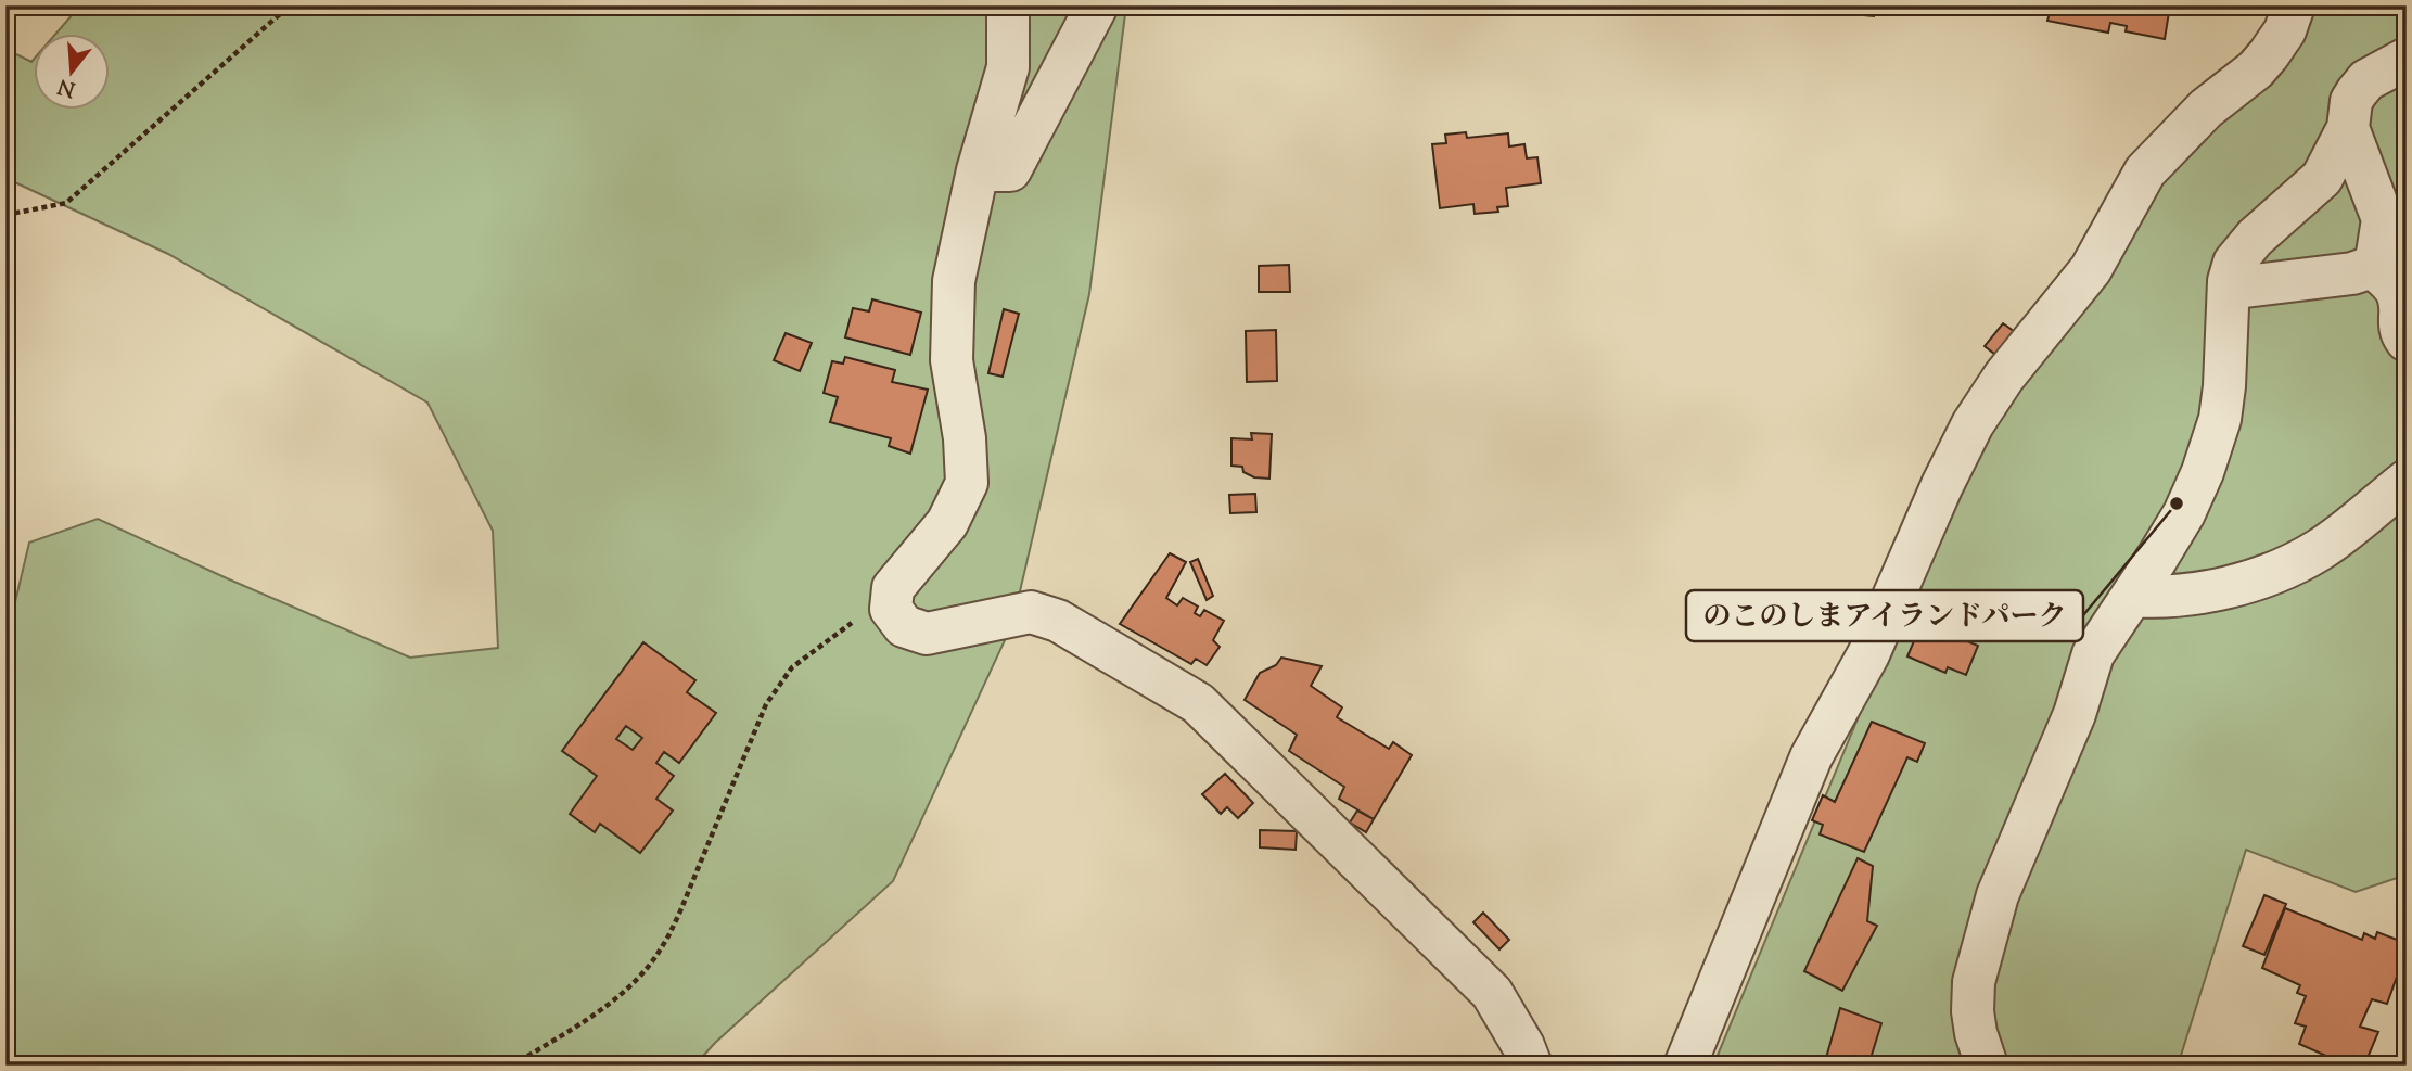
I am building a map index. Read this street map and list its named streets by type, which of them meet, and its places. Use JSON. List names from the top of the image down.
{
  "places": ["のこのしまアイランドパーク"],
  "north": "bottom"
}
